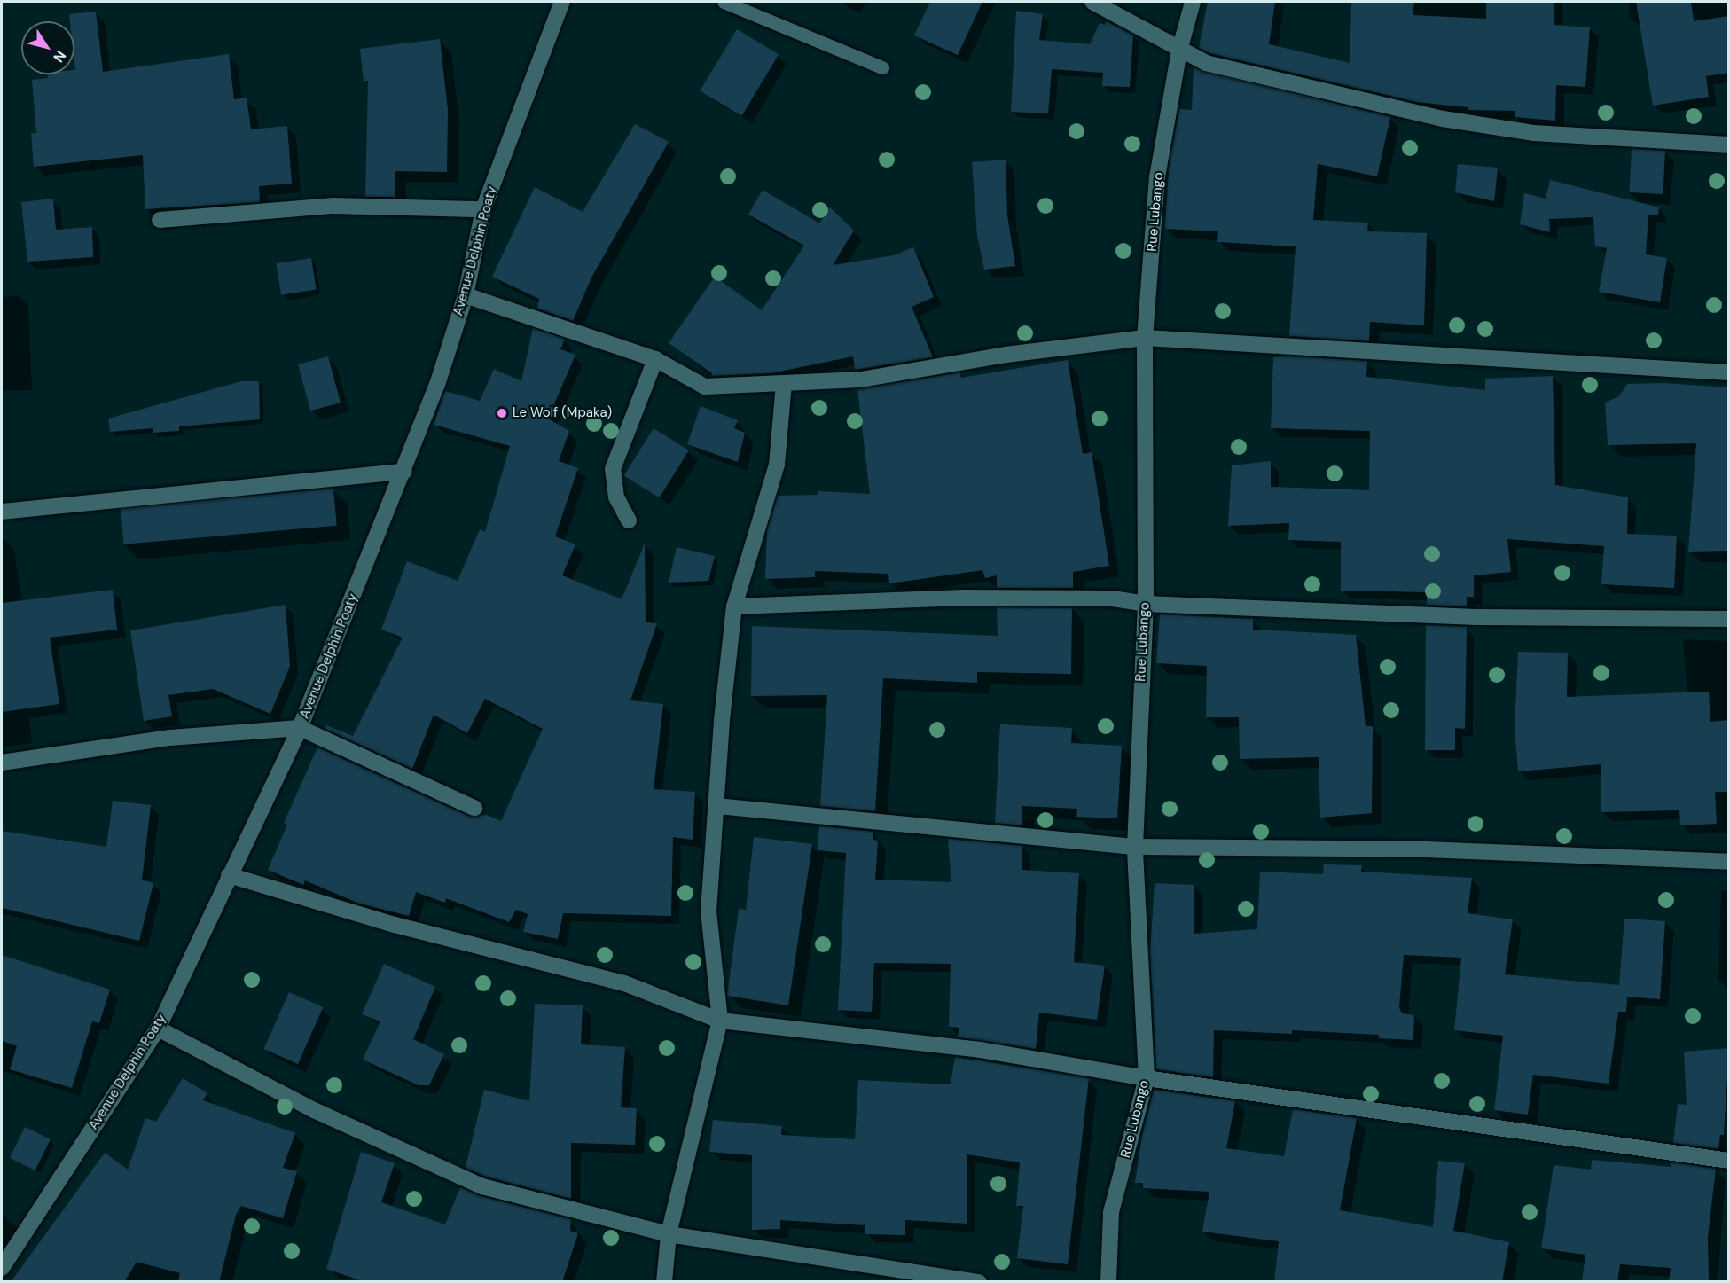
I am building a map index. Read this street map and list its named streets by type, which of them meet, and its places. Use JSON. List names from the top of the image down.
{
  "streets": {
    "street": ["Rue Lubango", "Avenue Delphin Poaty"]
  },
  "places": ["Le Wolf (Mpaka)"],
  "north": "bottom right"
}
